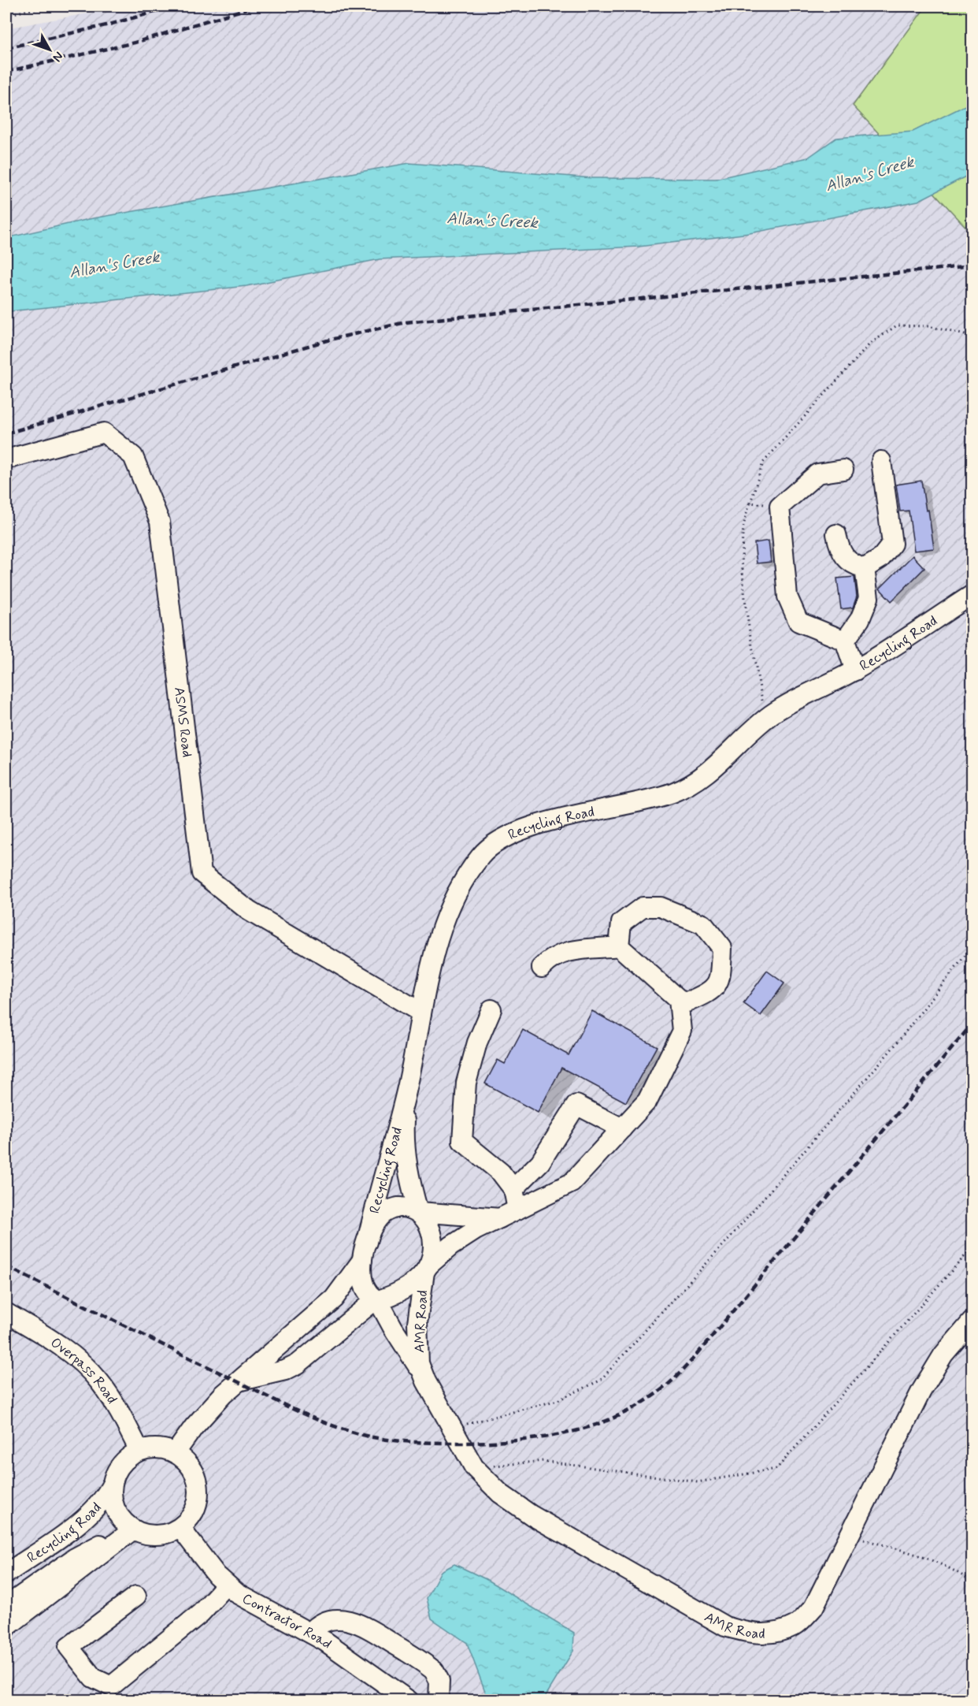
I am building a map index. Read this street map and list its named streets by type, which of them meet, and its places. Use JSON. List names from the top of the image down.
{
  "streets": {
    "street": [
      "Recycling Road",
      "ASMS Road",
      "AMR Road",
      "Overpass Road",
      "Contractor Road"
    ]
  },
  "crossings": [
    ["Recycling Road", "ASMS Road"],
    ["Recycling Road", "AMR Road"],
    ["Recycling Road", "Overpass Road"],
    ["Recycling Road", "Contractor Road"],
    ["Overpass Road", "Contractor Road"]
  ],
  "water": ["Allan's Creek"],
  "north": "bottom right"
}
